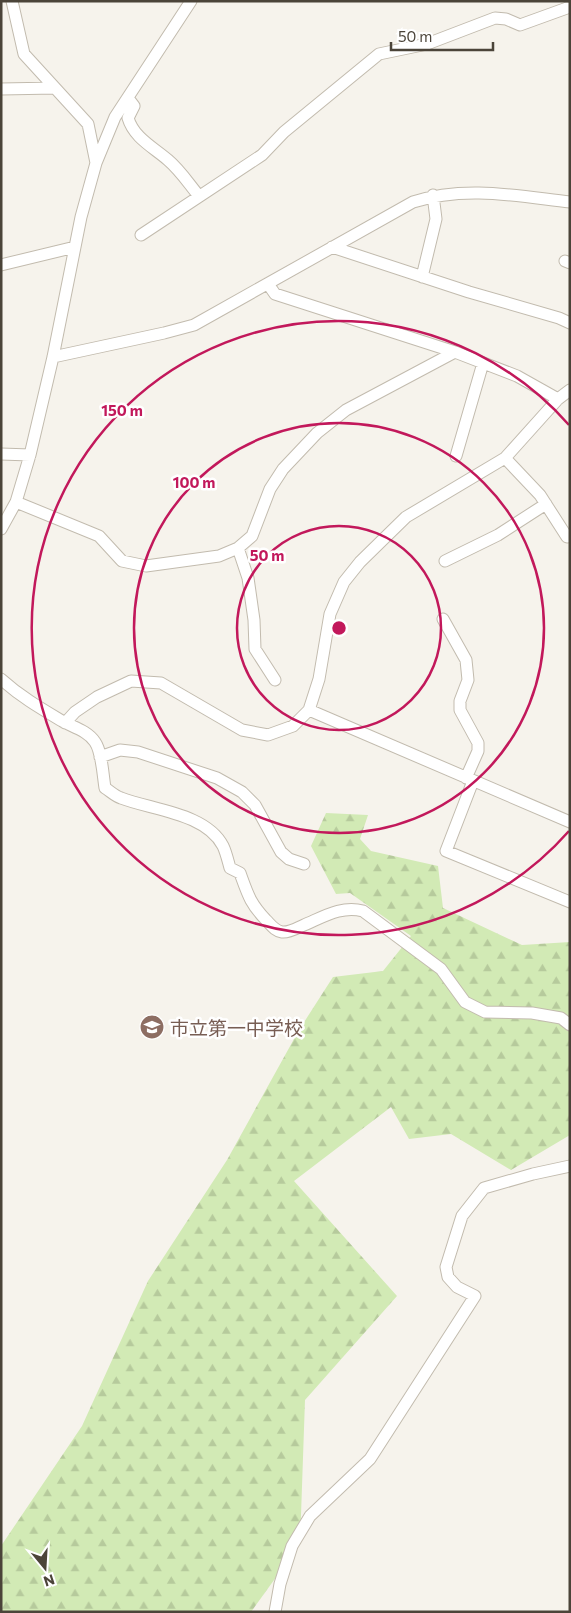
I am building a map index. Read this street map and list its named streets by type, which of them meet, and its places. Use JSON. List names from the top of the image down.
{
  "places": {
    "school or university": ["市立第一中学校"]
  },
  "scale_bar": "50 m",
  "north": "bottom",
  "rings": ["150 m", "100 m", "50 m"]
}
